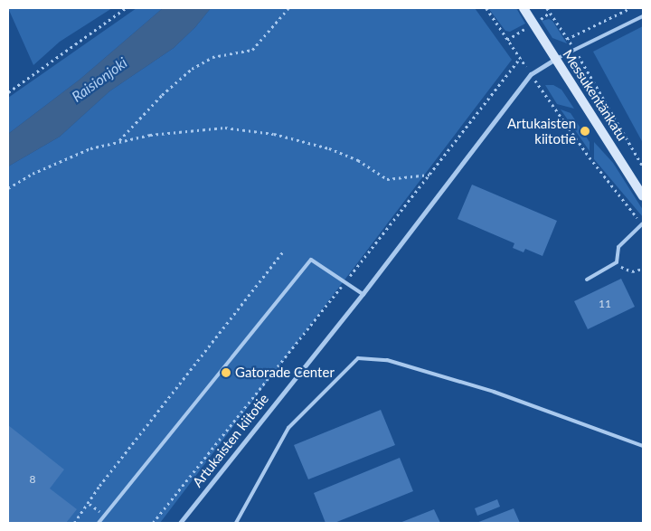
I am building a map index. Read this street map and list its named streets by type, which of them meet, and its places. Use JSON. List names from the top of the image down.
{
  "streets": {
    "street": ["Messukentänkatu", "Artukaisten kiitotie"]
  },
  "crossings": [
    ["Messukentänkatu", "Artukaisten kiitotie"]
  ],
  "water": ["Raisionjoki"],
  "places": ["Artukaisten kiitotie", "Gatorade Center"],
  "house_numbers": ["11", "8"]
}
